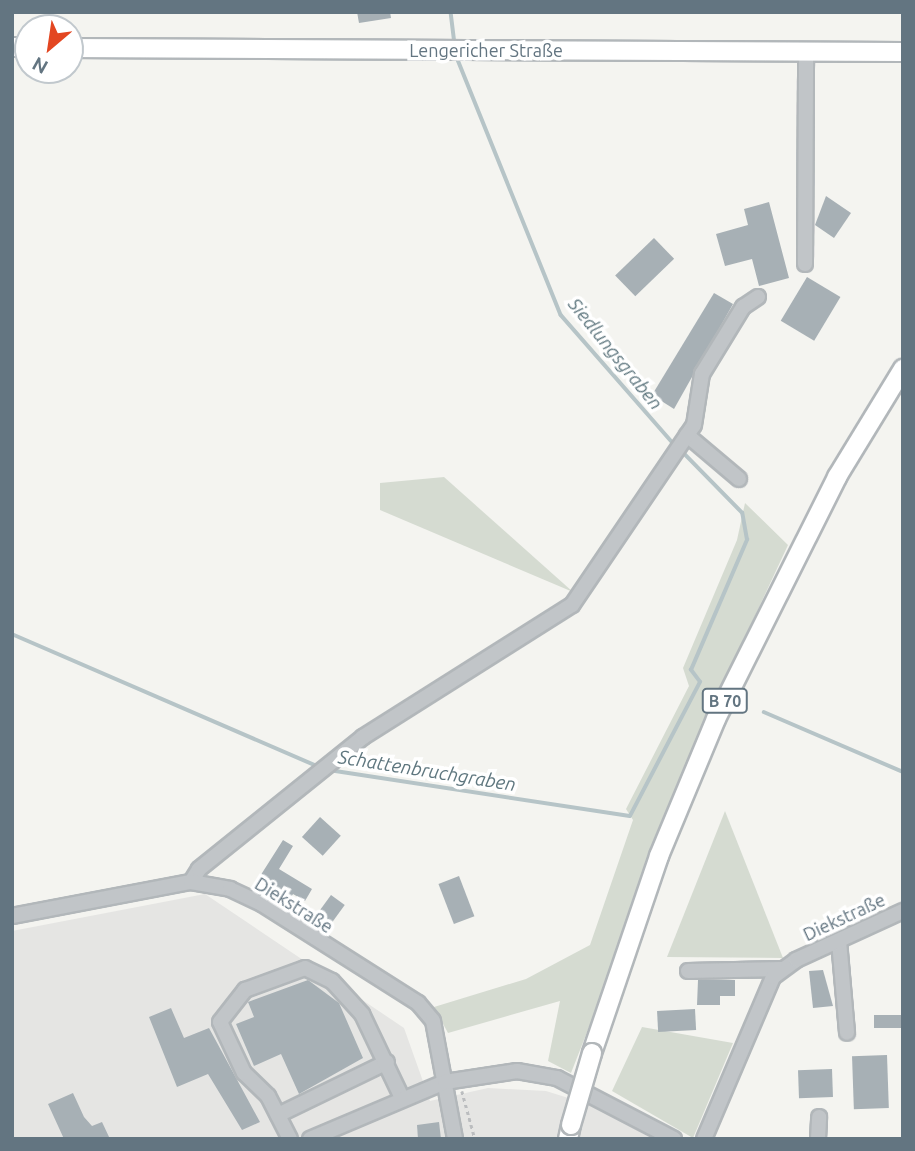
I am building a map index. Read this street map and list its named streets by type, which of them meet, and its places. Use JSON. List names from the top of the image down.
{
  "streets": {
    "main road": ["Lengericher Straße", "B 70"],
    "street": ["Diekstraße"]
  },
  "water": ["Siedlungsgraben", "Schattenbruchgraben"],
  "north": "bottom left"
}
